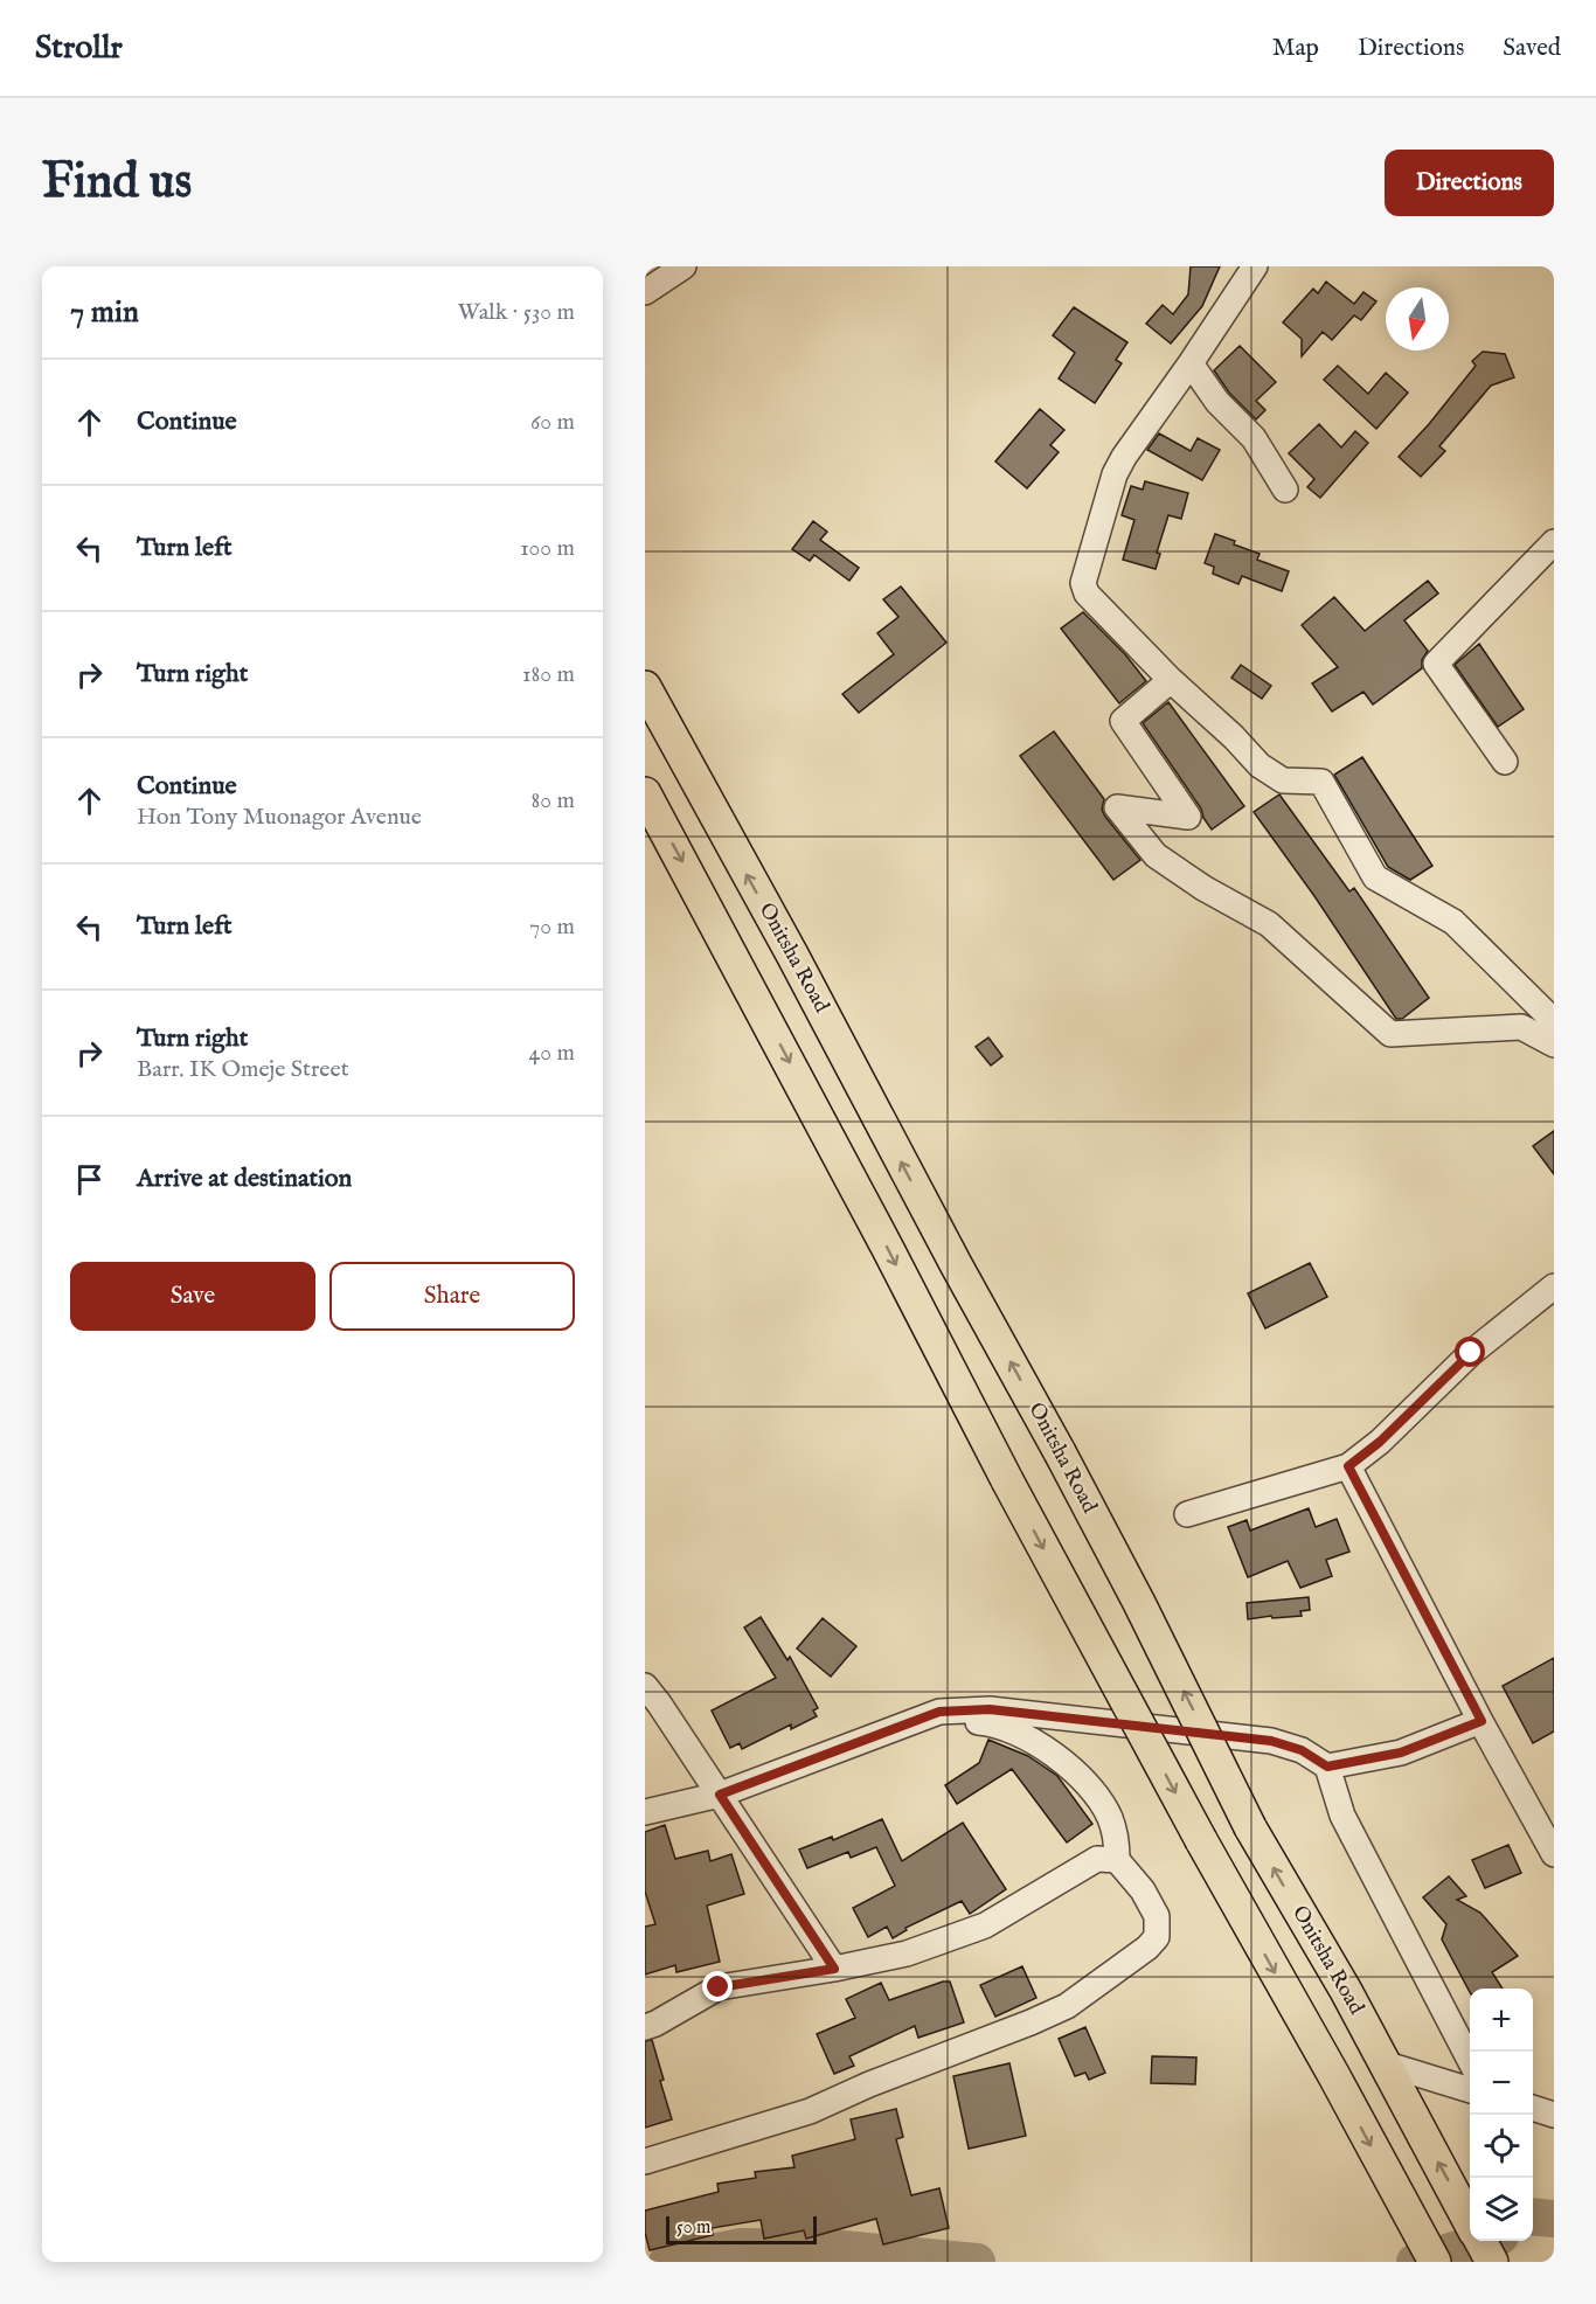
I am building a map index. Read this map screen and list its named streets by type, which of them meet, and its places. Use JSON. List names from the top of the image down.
{
  "streets": {
    "main road": ["Onitsha Road"]
  },
  "scale_bar": "50 m",
  "north": "bottom",
  "page": {
    "header": "Strollr",
    "nav": ["Map", "Directions", "Saved"],
    "buttons": [
      "Directions",
      ["Save", "Share"]
    ],
    "title": "Find us",
    "heading": ["7 min", "Walk · 530 m"],
    "list": [
      ["Continue", "60 m"],
      ["Turn left", "100 m"],
      ["Turn right", "180 m"],
      ["Continue", "Hon Tony Muonagor Avenue", "80 m"],
      ["Turn left", "70 m"],
      ["Turn right", "Barr. IK Omeje Street", "40 m"],
      "Arrive at destination"
    ],
    "map_buttons": ["+", "−"],
    "scale": "50 m"
  }
}
